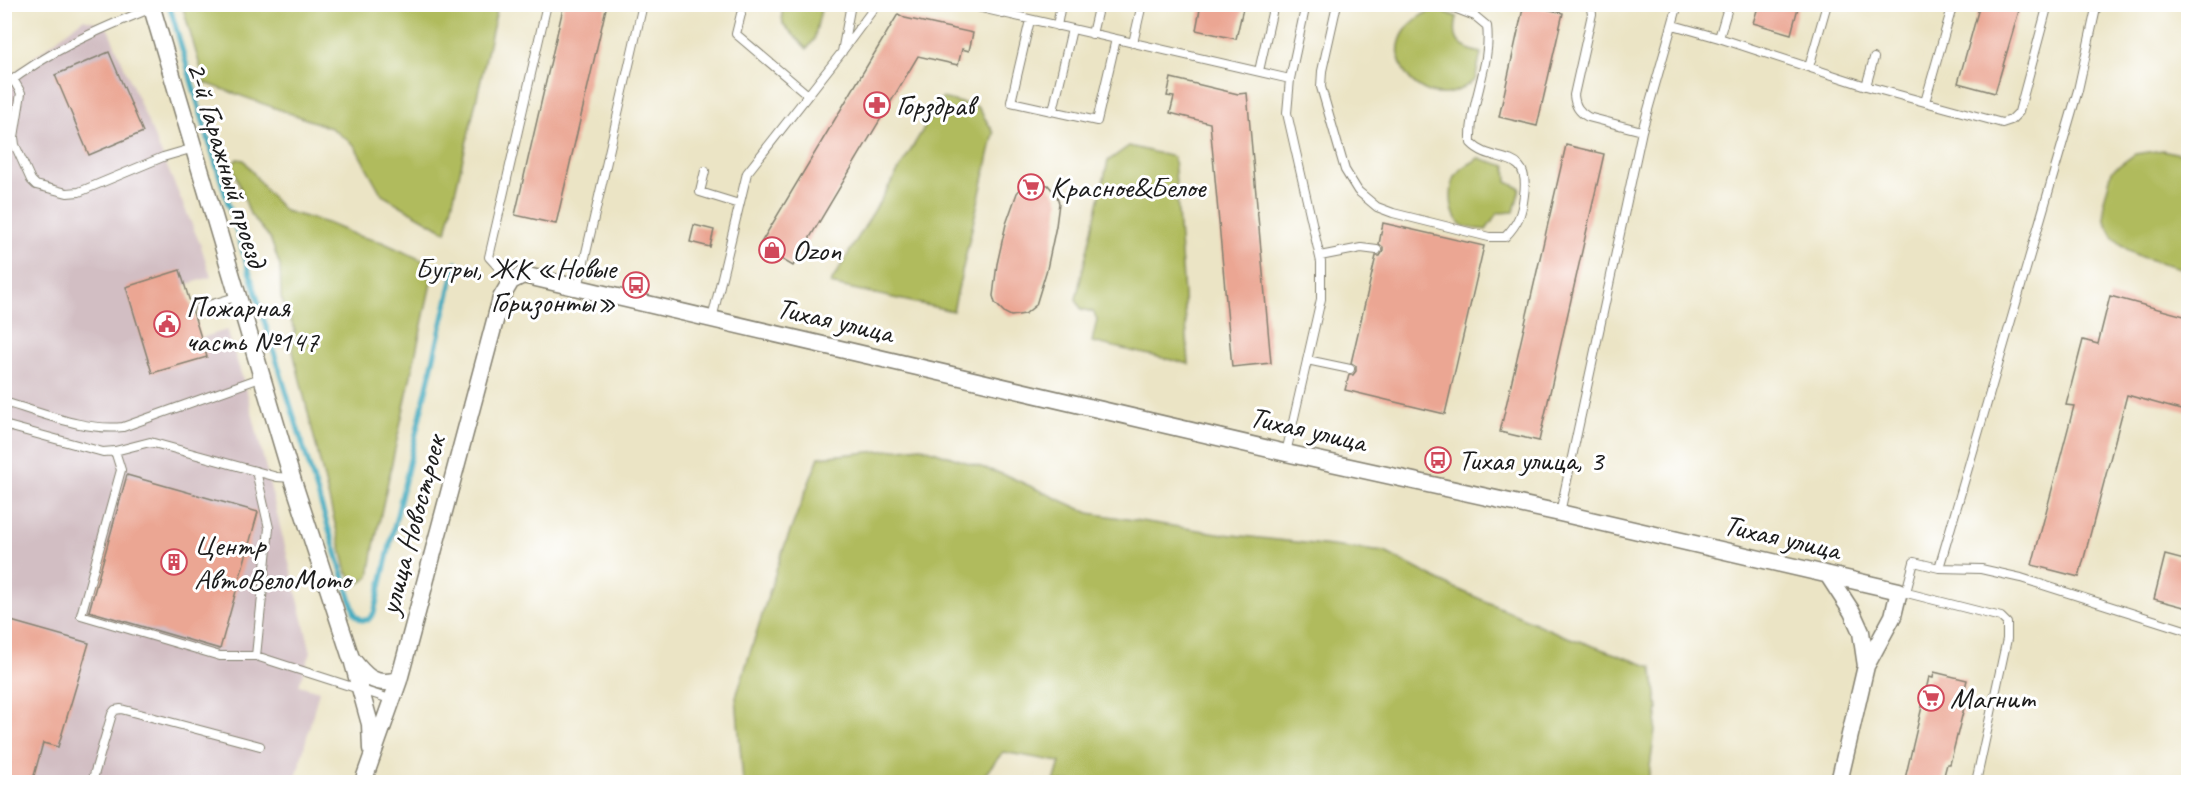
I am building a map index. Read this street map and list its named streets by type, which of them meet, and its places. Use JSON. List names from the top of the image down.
{
  "streets": {
    "street": ["2-й Гаражный проезд", "Тихая улица", "улица Новостроек"]
  },
  "crossings": [
    ["2-й Гаражный проезд", "улица Новостроек"],
    ["Тихая улица", "улица Новостроек"]
  ],
  "places": {
    "pharmacy": ["Горздрав"],
    "supermarket": ["Красное&Белое", "Магнит"],
    "shop": ["Ozon"],
    "bus stop": ["Бугры, ЖК «Новые Горизонты»", "Тихая улица, 3"],
    "public building": ["Пожарная часть №147"],
    "building": ["Центр АвтоВелоМото"]
  }
}
